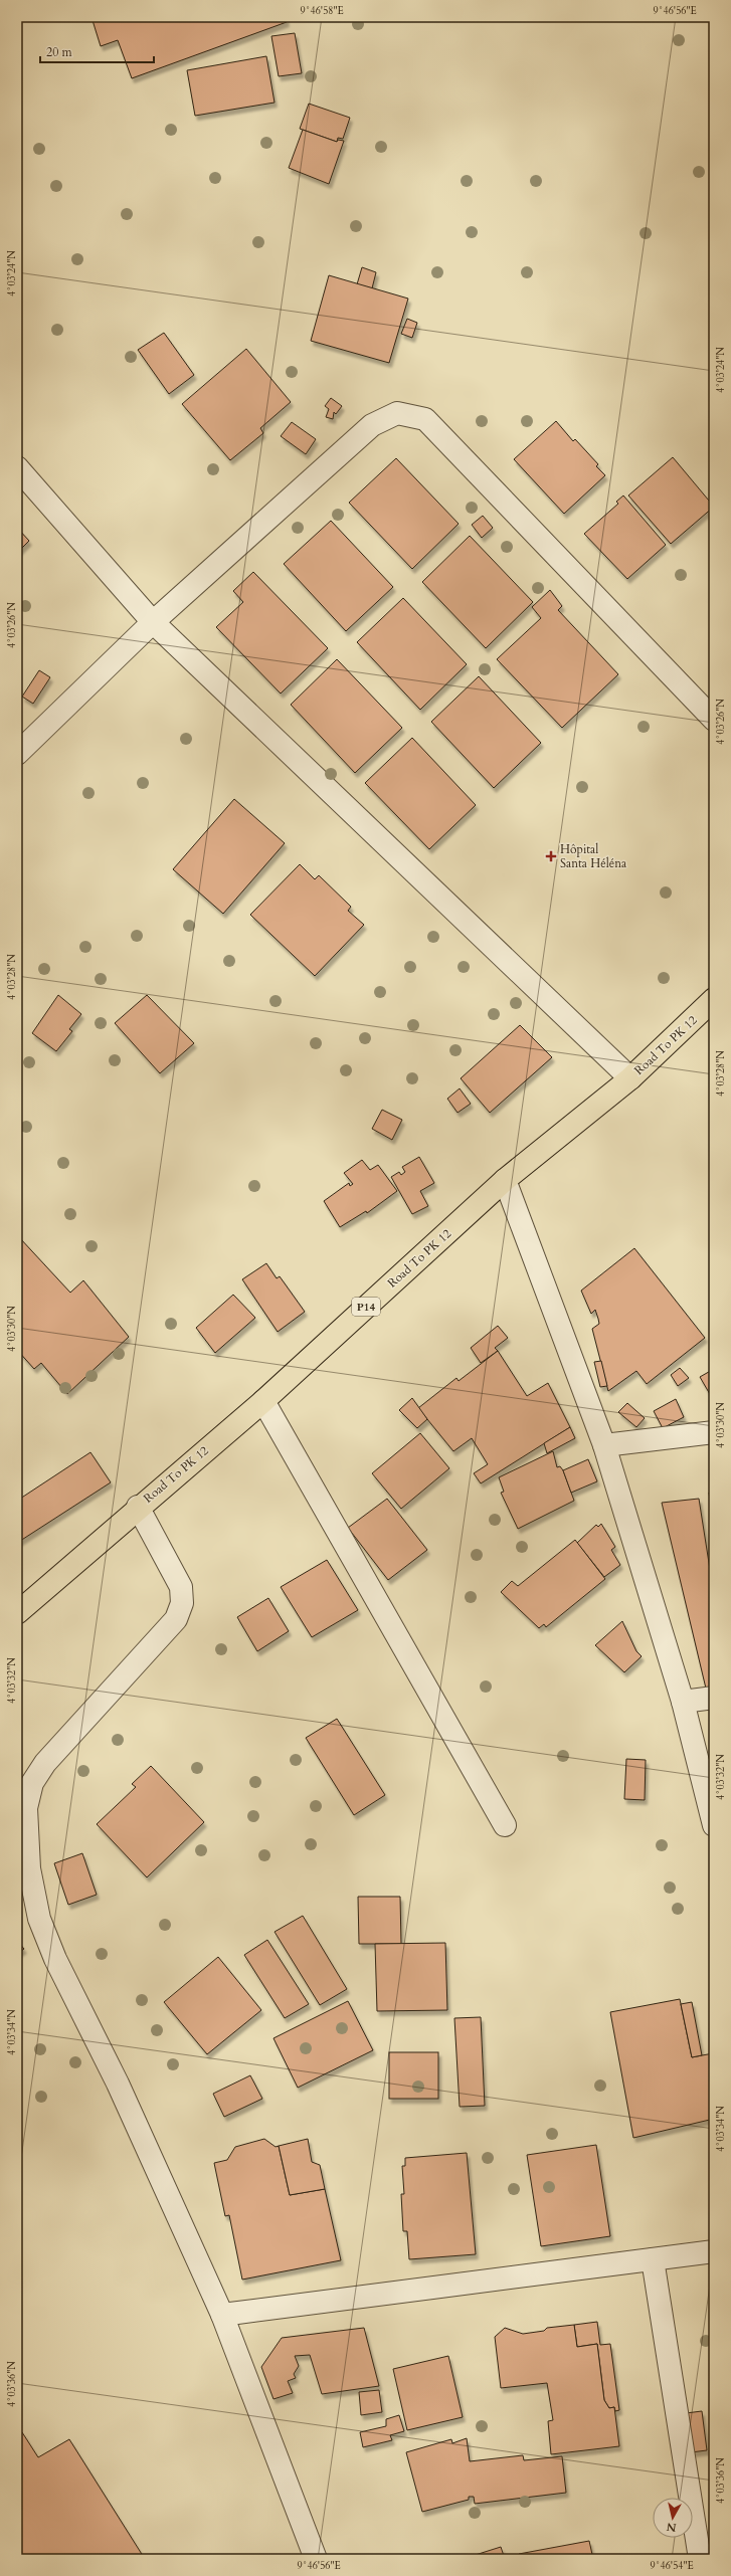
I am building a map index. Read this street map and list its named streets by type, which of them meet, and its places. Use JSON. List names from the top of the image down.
{
  "streets": {
    "main road": ["Road To PK 12", "P14"]
  },
  "places": {
    "health": ["Hôpital Santa Héléna"]
  },
  "scale_bar": "20 m",
  "north": "bottom",
  "coordinates": [
    "9°46'58\"E",
    "9°46'56\"E",
    "4°03'24\"N",
    "4°03'26\"N",
    "4°03'28\"N",
    "4°03'30\"N",
    "4°03'32\"N",
    "4°03'34\"N",
    "4°03'36\"N",
    "9°46'54\"E"
  ]
}
